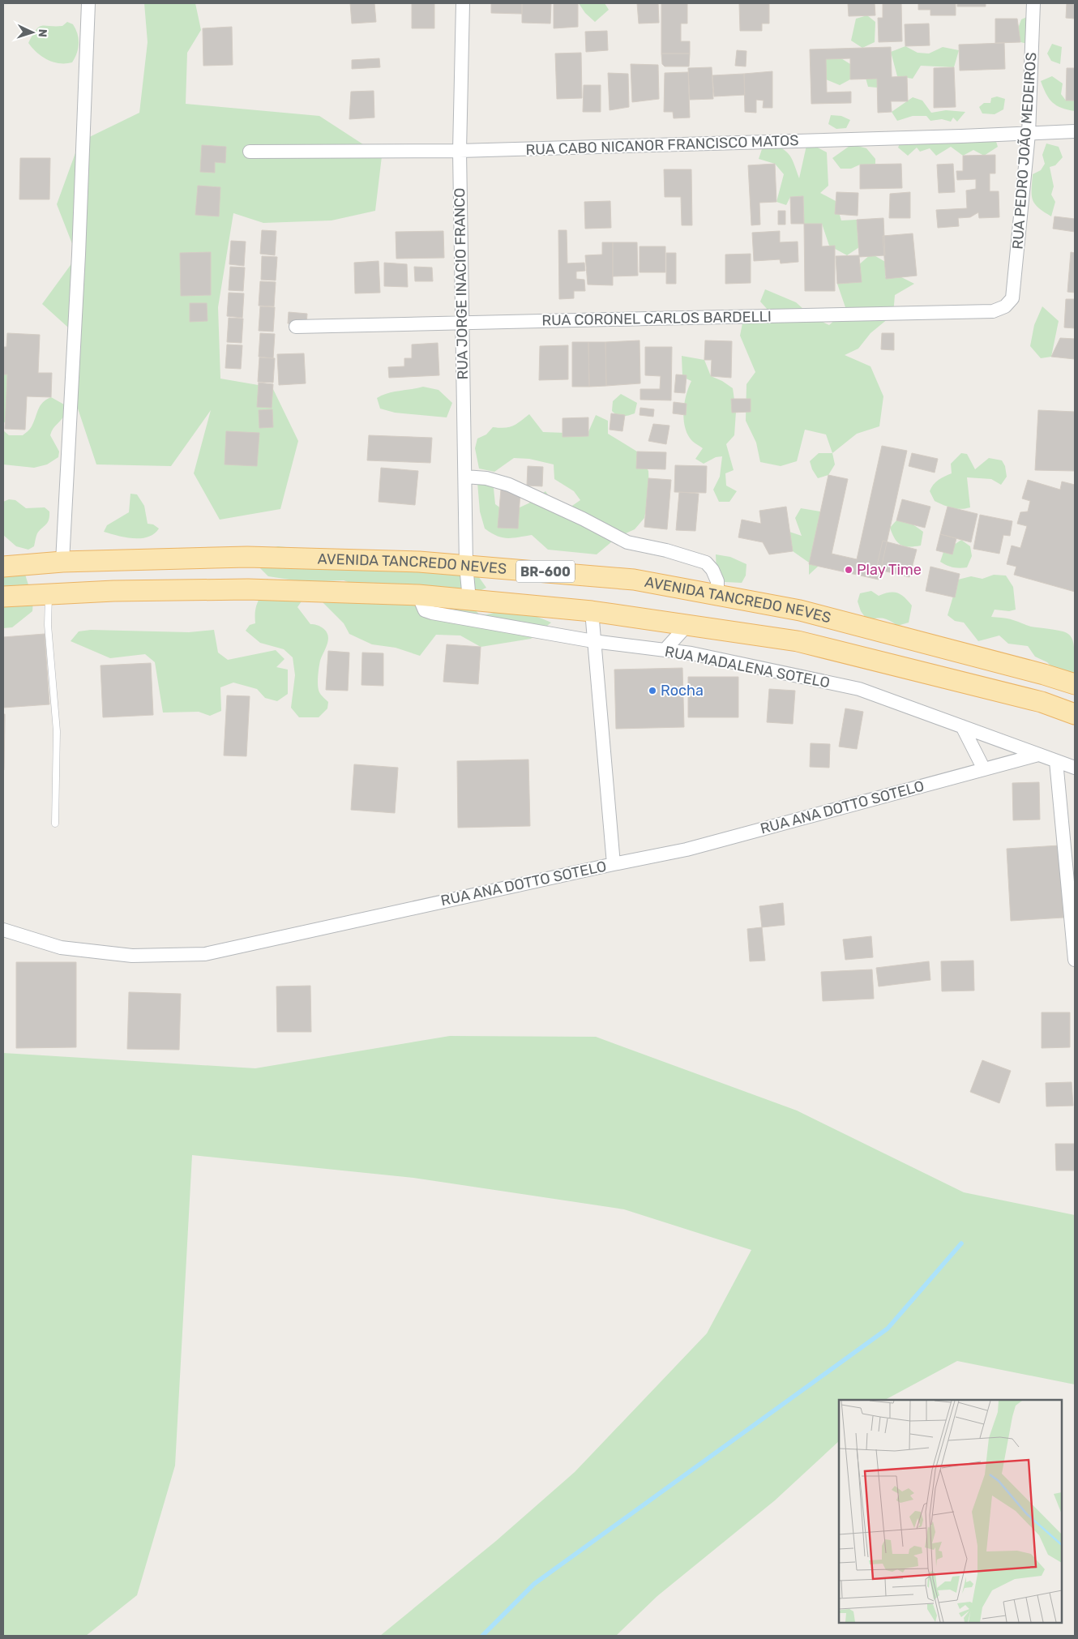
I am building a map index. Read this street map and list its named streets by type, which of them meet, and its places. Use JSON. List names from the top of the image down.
{
  "streets": {
    "main road": ["AVENIDA TANCREDO NEVES", "BR-600"],
    "street": [
      "RUA CABO NICANOR FRANCISCO MATOS",
      "RUA PEDRO JOÃO MEDEIROS",
      "RUA JORGE INACIO FRANCO",
      "RUA CORONEL CARLOS BARDELLI",
      "RUA MADALENA SOTELO",
      "RUA ANA DOTTO SOTELO"
    ]
  },
  "crossings": [
    ["RUA CABO NICANOR FRANCISCO MATOS", "RUA PEDRO JOÃO MEDEIROS"],
    ["RUA CABO NICANOR FRANCISCO MATOS", "RUA JORGE INACIO FRANCO"],
    ["RUA PEDRO JOÃO MEDEIROS", "RUA CORONEL CARLOS BARDELLI"],
    ["RUA JORGE INACIO FRANCO", "RUA CORONEL CARLOS BARDELLI"],
    ["RUA JORGE INACIO FRANCO", "AVENIDA TANCREDO NEVES"],
    ["AVENIDA TANCREDO NEVES", "RUA MADALENA SOTELO"],
    ["RUA MADALENA SOTELO", "RUA ANA DOTTO SOTELO"]
  ],
  "places": ["Play Time", "Rocha"],
  "north": "right"
}
